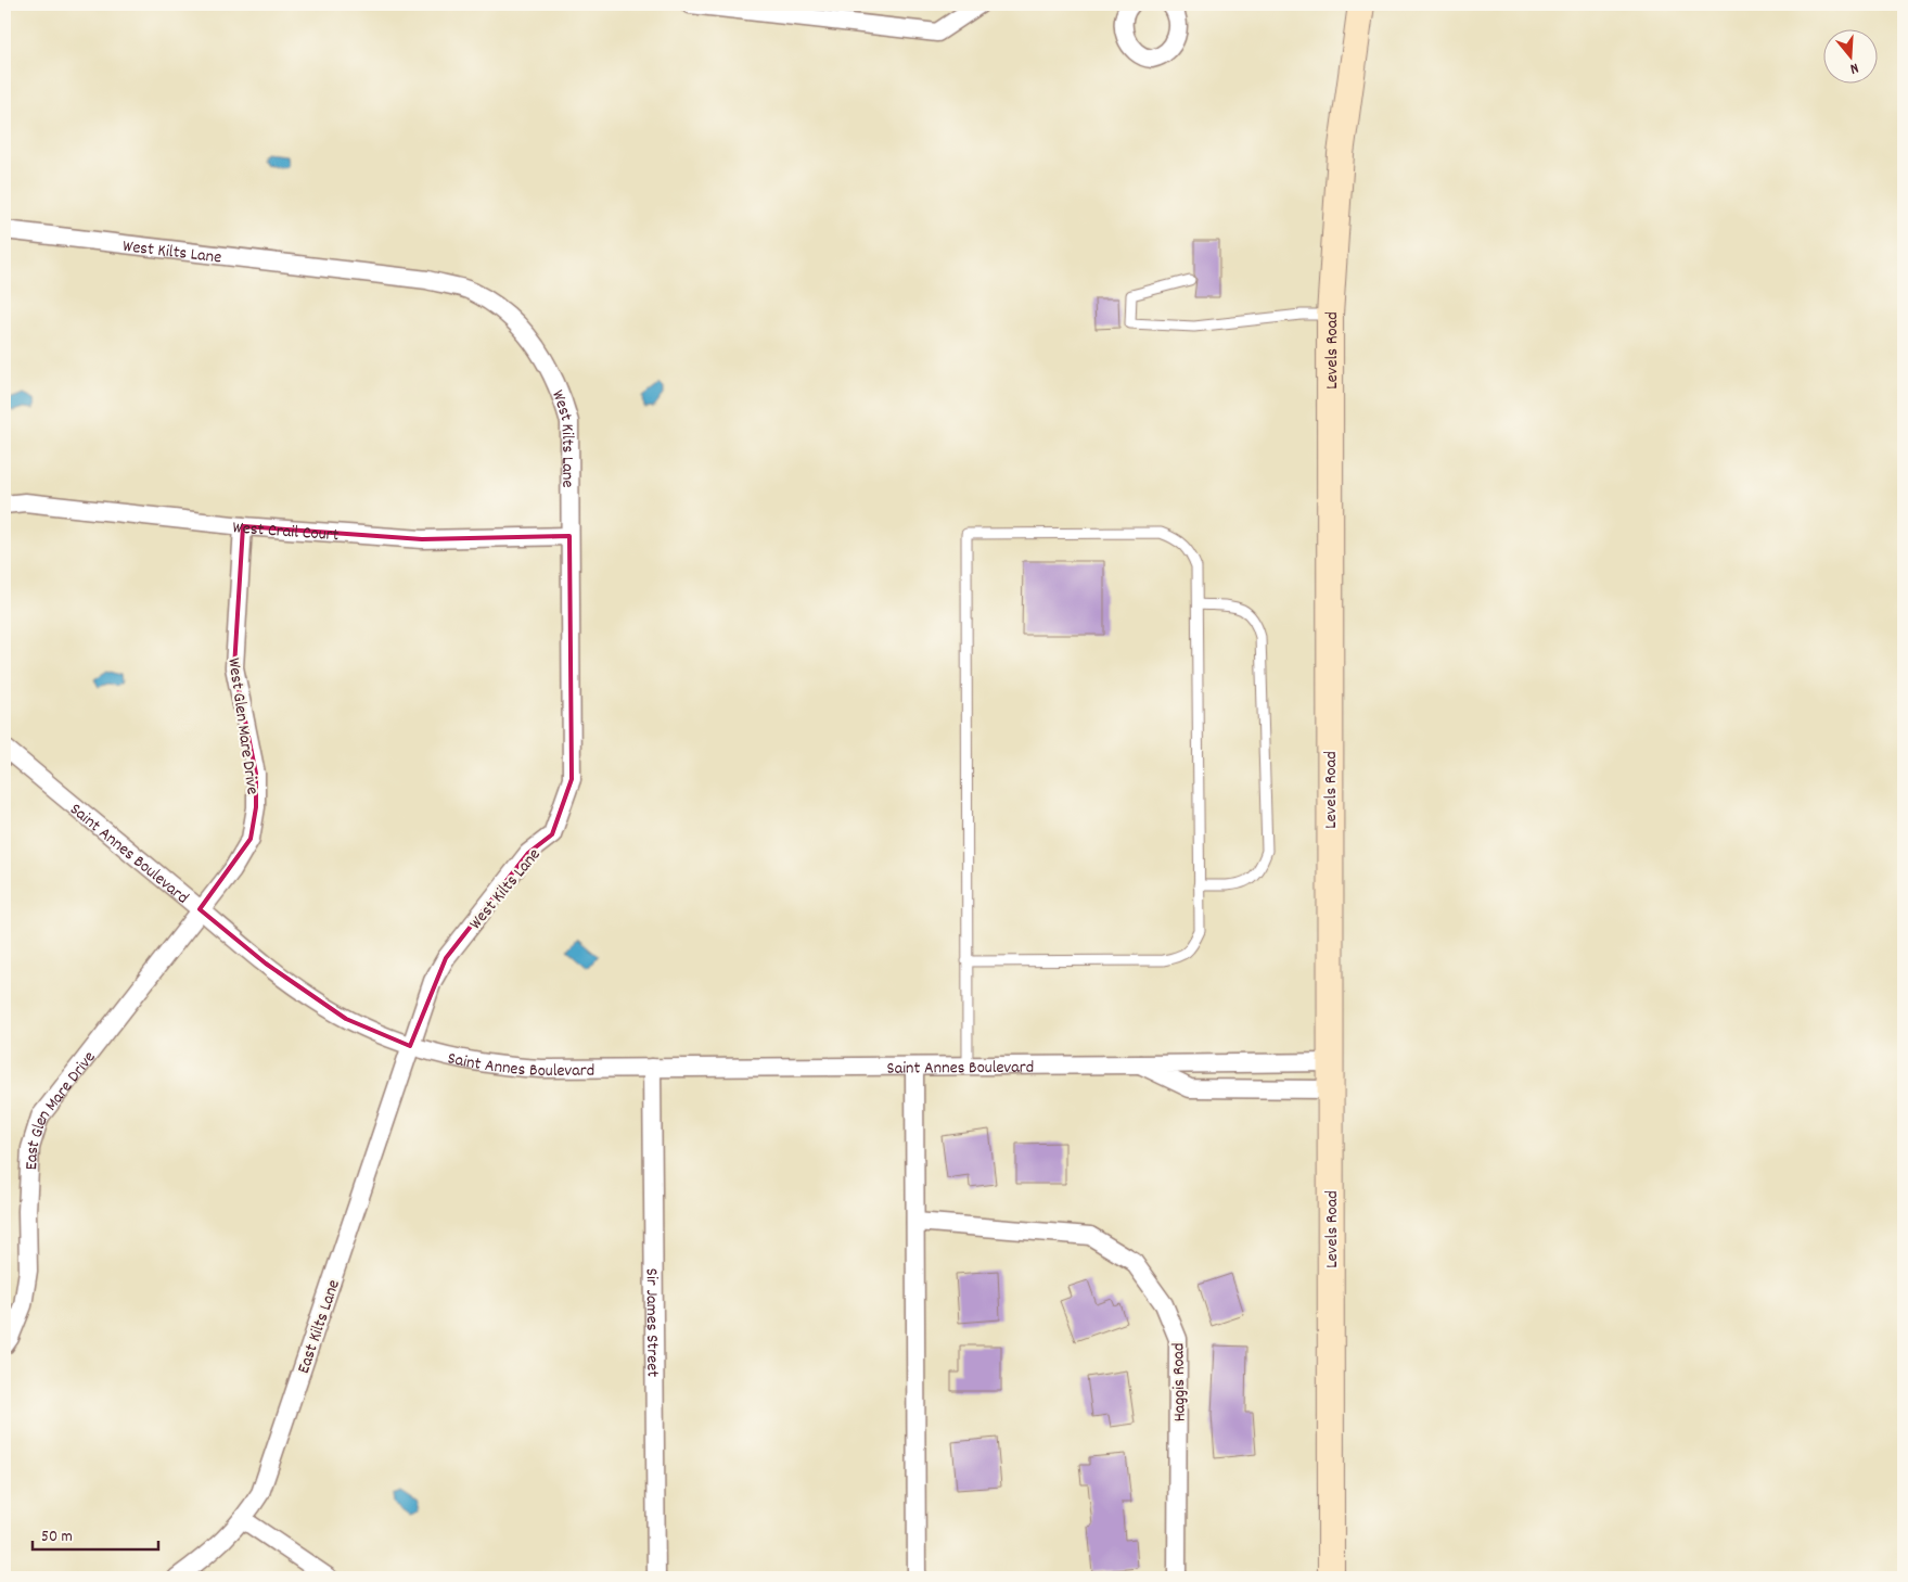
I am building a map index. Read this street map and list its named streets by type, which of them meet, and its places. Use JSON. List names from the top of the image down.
{
  "streets": {
    "main road": ["Levels Road"],
    "street": [
      "West Kilts Lane",
      "West Crail Court",
      "West Glen Mare Drive",
      "Saint Annes Boulevard",
      "East Glen Mare Drive",
      "Sir James Street",
      "East Kilts Lane",
      "Haggis Road"
    ]
  },
  "crossings": [
    ["West Kilts Lane", "West Crail Court"],
    ["West Kilts Lane", "Saint Annes Boulevard"],
    ["West Kilts Lane", "East Kilts Lane"],
    ["Levels Road", "Saint Annes Boulevard"],
    ["West Crail Court", "West Glen Mare Drive"],
    ["West Glen Mare Drive", "Saint Annes Boulevard"],
    ["West Glen Mare Drive", "East Glen Mare Drive"],
    ["Saint Annes Boulevard", "East Glen Mare Drive"],
    ["Saint Annes Boulevard", "Sir James Street"],
    ["Saint Annes Boulevard", "East Kilts Lane"]
  ],
  "scale_bar": "50 m",
  "north": "bottom"
}
